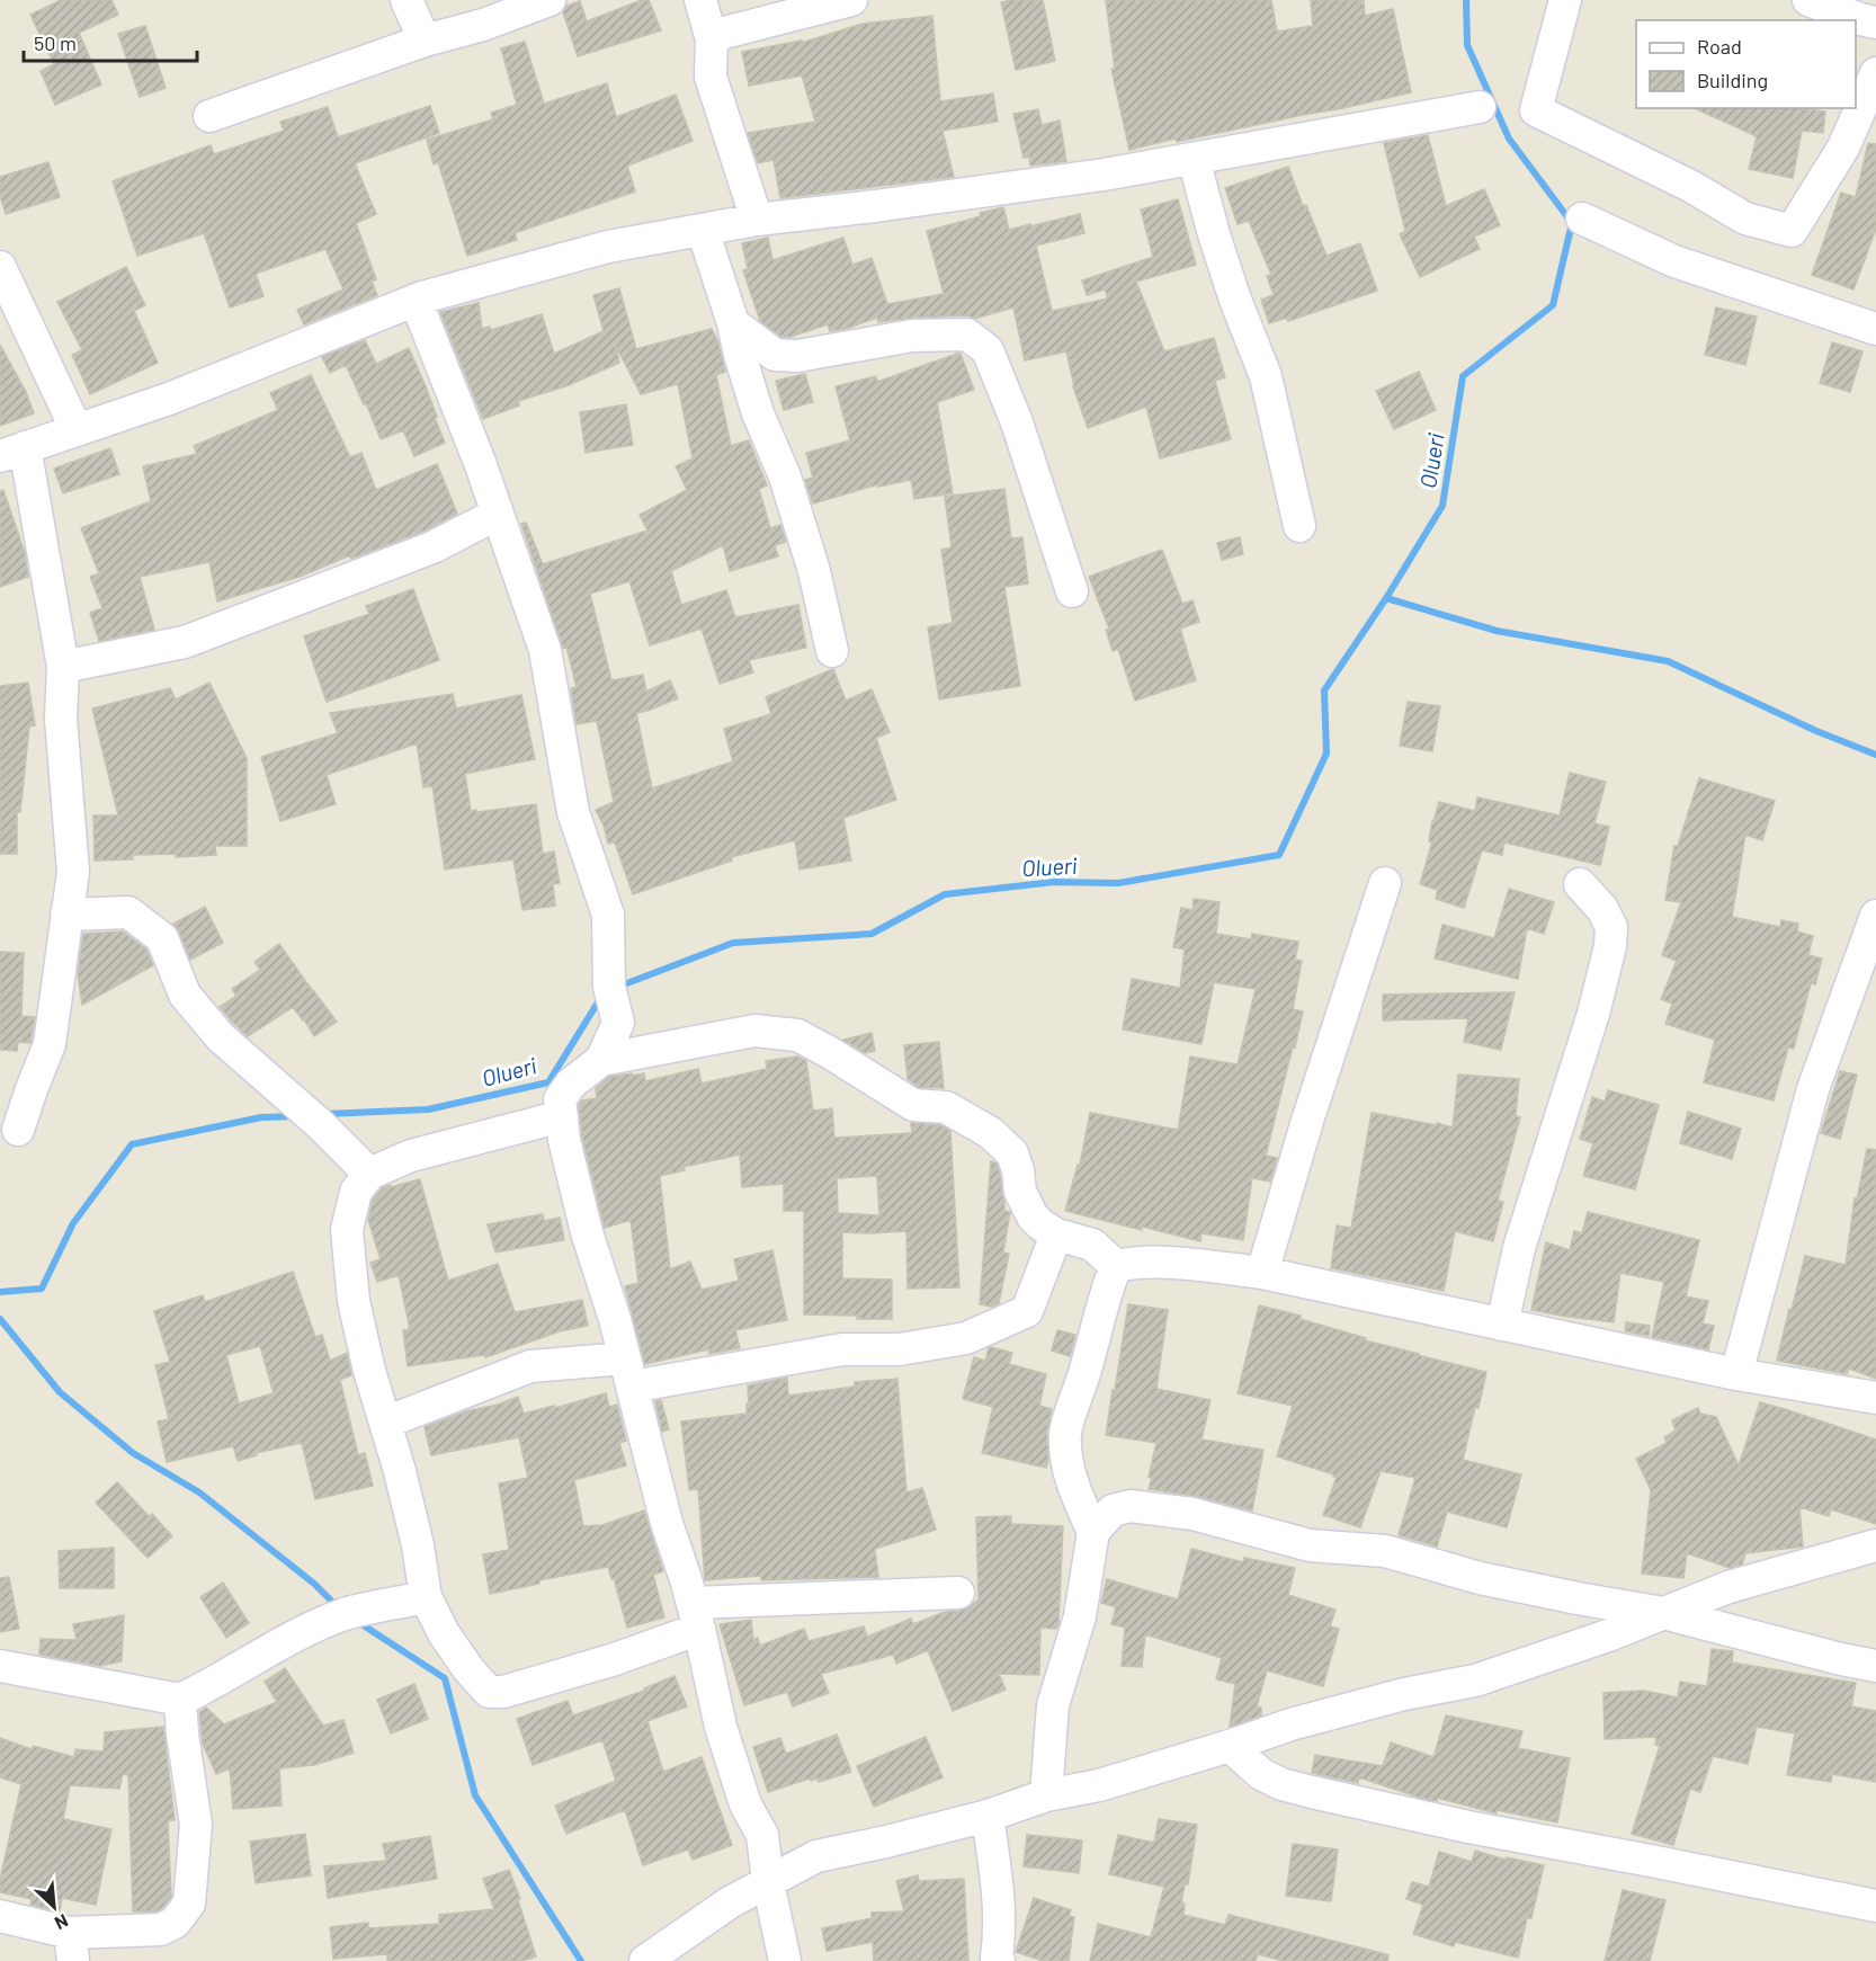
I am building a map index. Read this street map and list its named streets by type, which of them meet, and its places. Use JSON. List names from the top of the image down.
{
  "water": ["Olueri"],
  "legend": ["Road", "Building"],
  "scale_bar": "50 m",
  "north": "bottom right"
}
